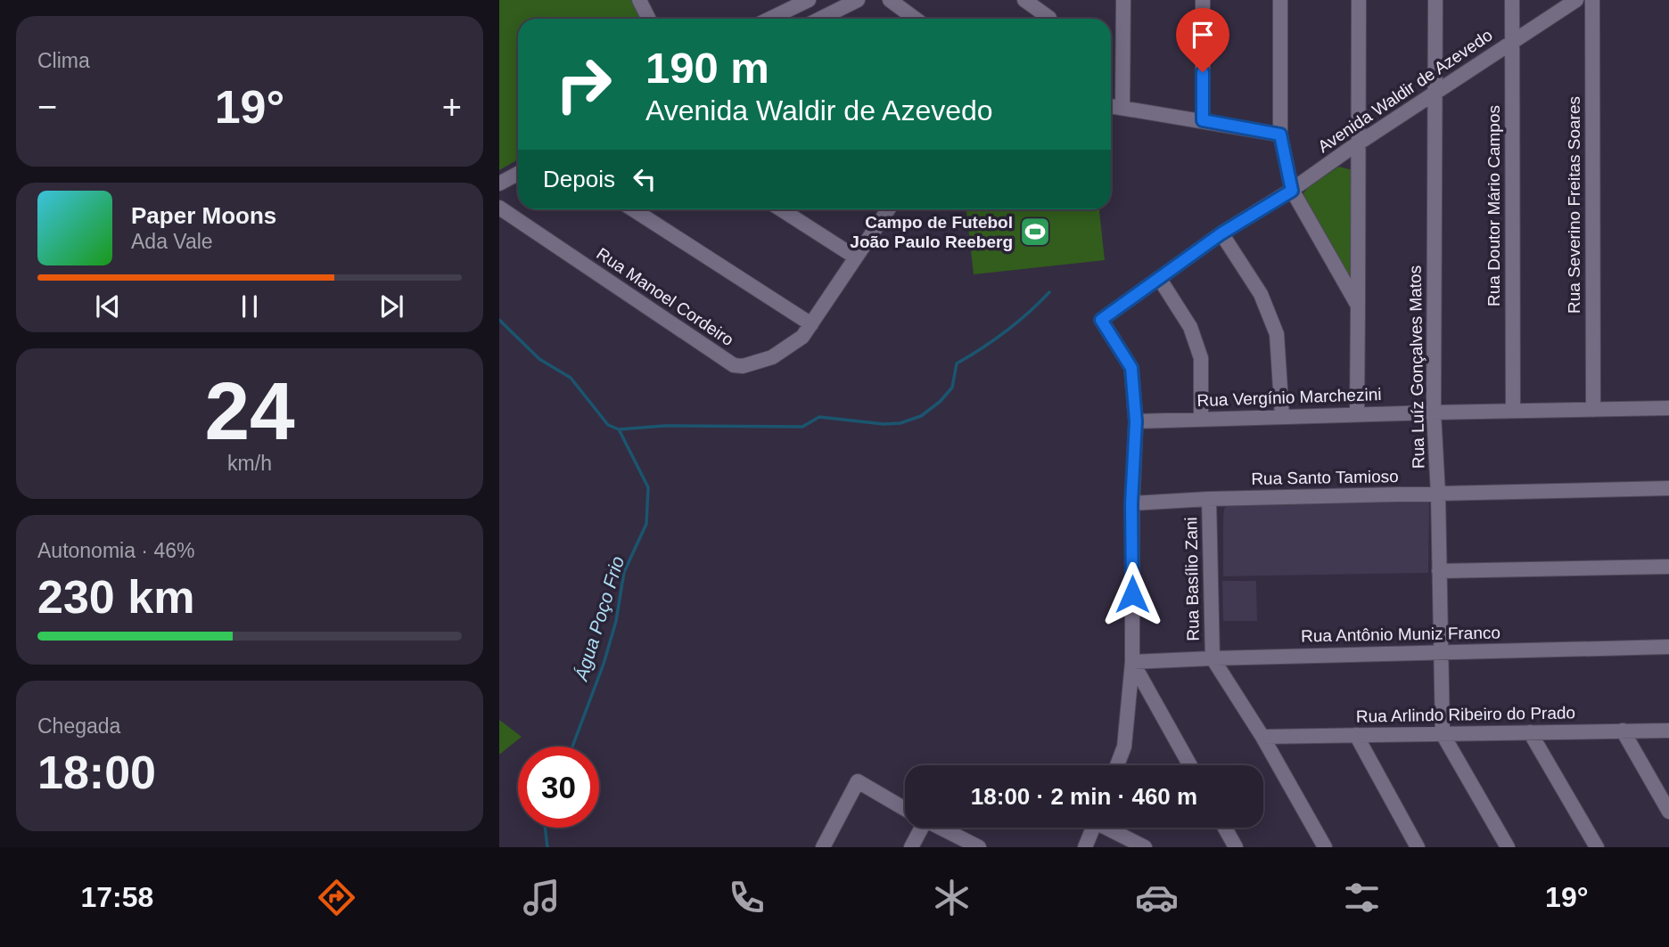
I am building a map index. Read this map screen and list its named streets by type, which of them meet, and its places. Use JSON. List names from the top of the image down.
{
  "streets": {
    "street": [
      "Avenida Waldir de Azevedo",
      "Rua Severino Freitas Soares",
      "Rua Doutor Mário Campos",
      "Rua Manoel Cordeiro",
      "Rua Luíz Gonçalves Matos",
      "Rua Vergínio Marchezini",
      "Rua Santo Tamioso",
      "Rua Basílio Zani",
      "Rua Antônio Muniz Franco",
      "Rua Arlindo Ribeiro do Prado"
    ]
  },
  "crossings": [
    ["Avenida Waldir de Azevedo", "Rua Doutor Mário Campos"],
    ["Avenida Waldir de Azevedo", "Rua Luíz Gonçalves Matos"],
    ["Avenida Waldir de Azevedo", "Rua Vergínio Marchezini"],
    ["Rua Severino Freitas Soares", "Rua Vergínio Marchezini"],
    ["Rua Doutor Mário Campos", "Rua Vergínio Marchezini"],
    ["Rua Luíz Gonçalves Matos", "Rua Vergínio Marchezini"],
    ["Rua Luíz Gonçalves Matos", "Rua Santo Tamioso"],
    ["Rua Luíz Gonçalves Matos", "Rua Antônio Muniz Franco"],
    ["Rua Luíz Gonçalves Matos", "Rua Arlindo Ribeiro do Prado"],
    ["Rua Santo Tamioso", "Rua Basílio Zani"],
    ["Rua Basílio Zani", "Rua Antônio Muniz Franco"]
  ],
  "water": ["Água Poço Frio"],
  "places": {
    "sports": ["Campo de Futebol João Paulo Reeberg"]
  },
  "page": {
    "tile": [
      "Clima",
      ["24", "km/h"],
      ["Autonomia · 46%", "230 km"],
      ["Chegada", "18:00"]
    ],
    "turn": ["190 m", "Avenida Waldir de Azevedo"],
    "heat": ["−", "19°", "+"],
    "then": "Depois",
    "song": ["Paper Moons", "Ada Vale"],
    "limit": "30",
    "trip": "18:00 · 2 min · 460 m",
    "tabs": ["17:58", "19°"]
  }
}
